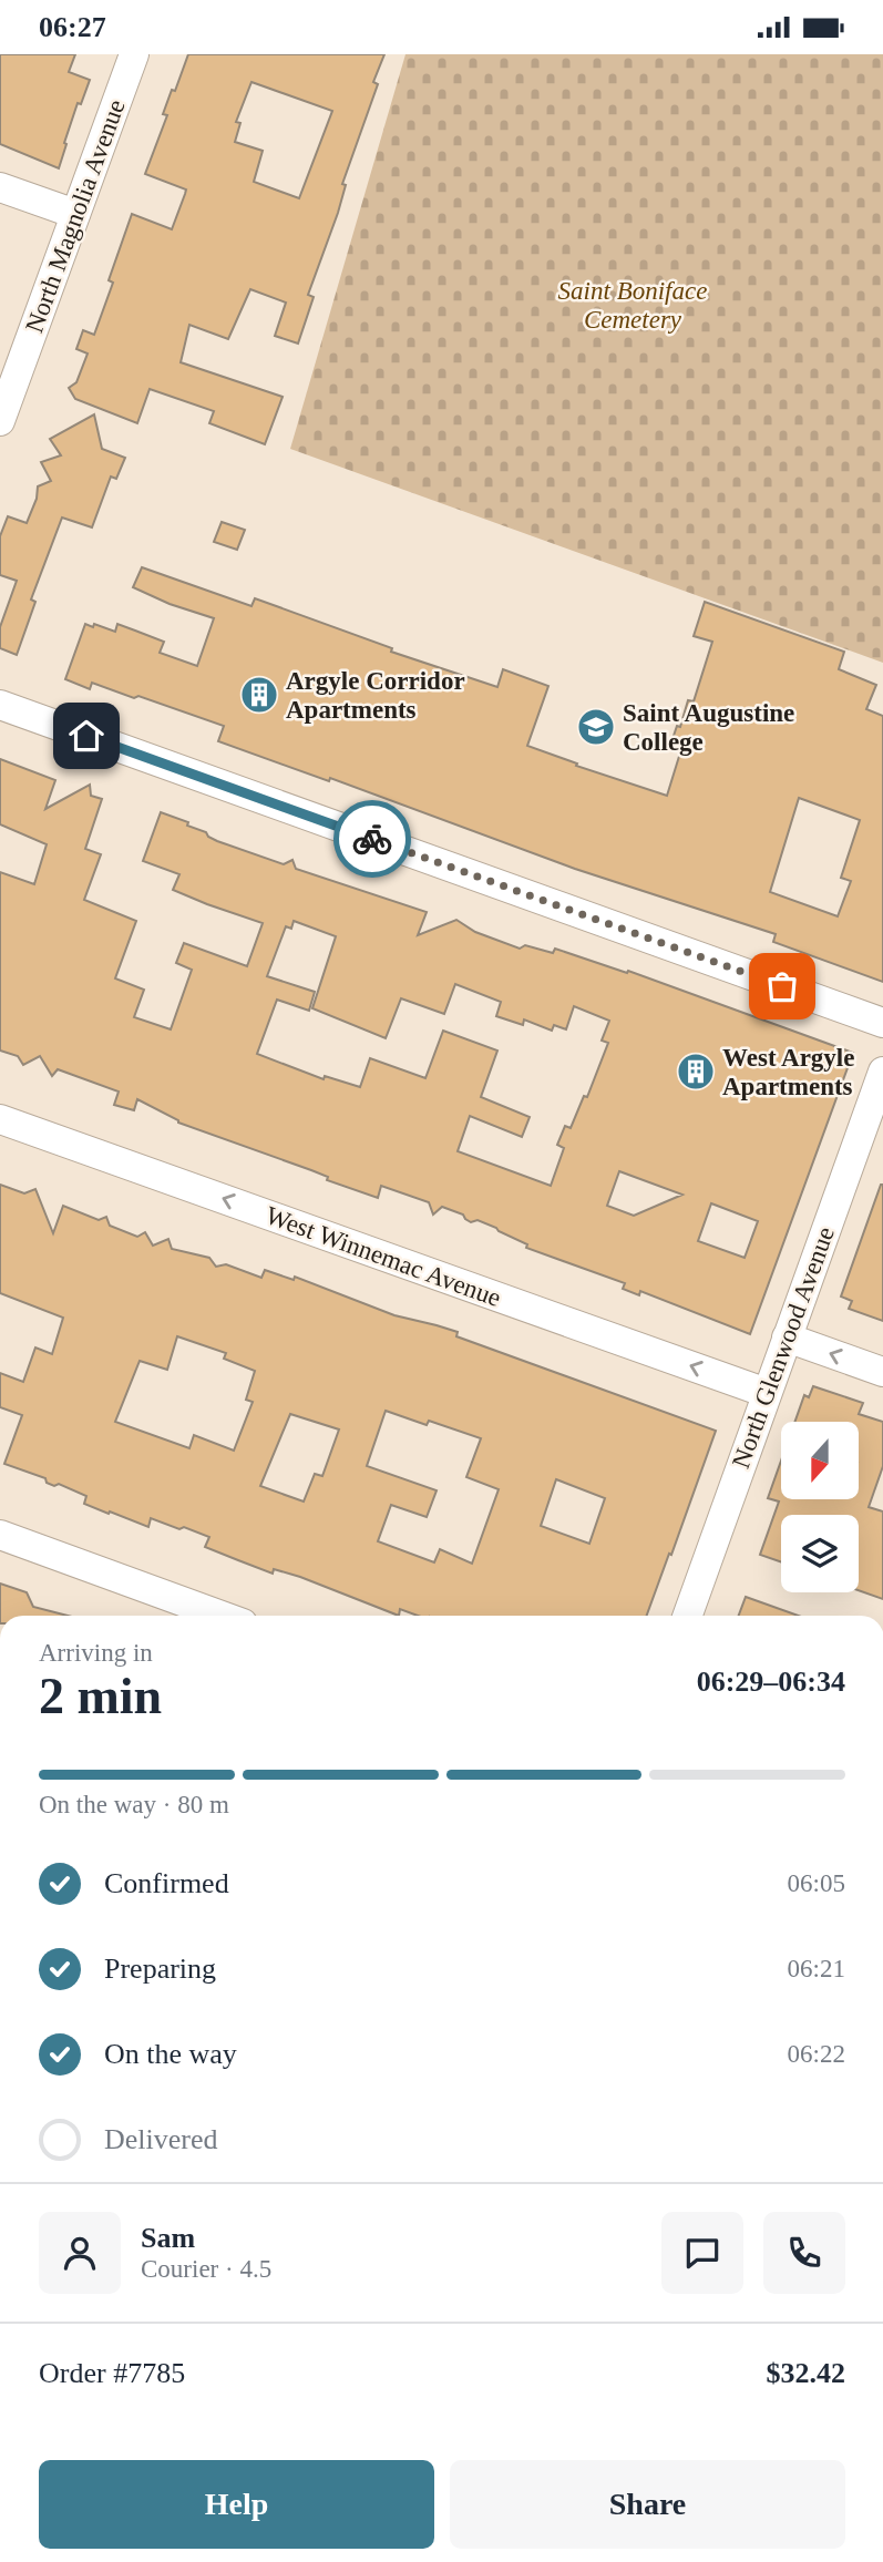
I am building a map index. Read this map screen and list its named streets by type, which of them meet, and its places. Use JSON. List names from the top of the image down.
{
  "streets": {
    "street": ["North Magnolia Avenue", "West Winnemac Avenue", "North Glenwood Avenue"]
  },
  "crossings": [
    ["West Winnemac Avenue", "North Glenwood Avenue"]
  ],
  "one_way": ["West Winnemac Avenue"],
  "parks": ["Saint Boniface Cemetery"],
  "places": {
    "building": ["Argyle Corridor Apartments", "West Argyle Apartments"],
    "school or university": ["Saint Augustine College"]
  },
  "north": "bottom",
  "page": {
    "status": "06:27",
    "heading": ["2 min", "Arriving in", "06:29–06:34"],
    "panel": [
      "Sam",
      "Courier · 4.5",
      "Order #7785",
      "$32.42"
    ],
    "bar": "On the way · 80 m",
    "list": [
      ["Confirmed", "06:05"],
      ["Preparing", "06:21"],
      ["On the way", "06:22"],
      "Delivered"
    ],
    "buttons": ["Help", "Share"]
  }
}
